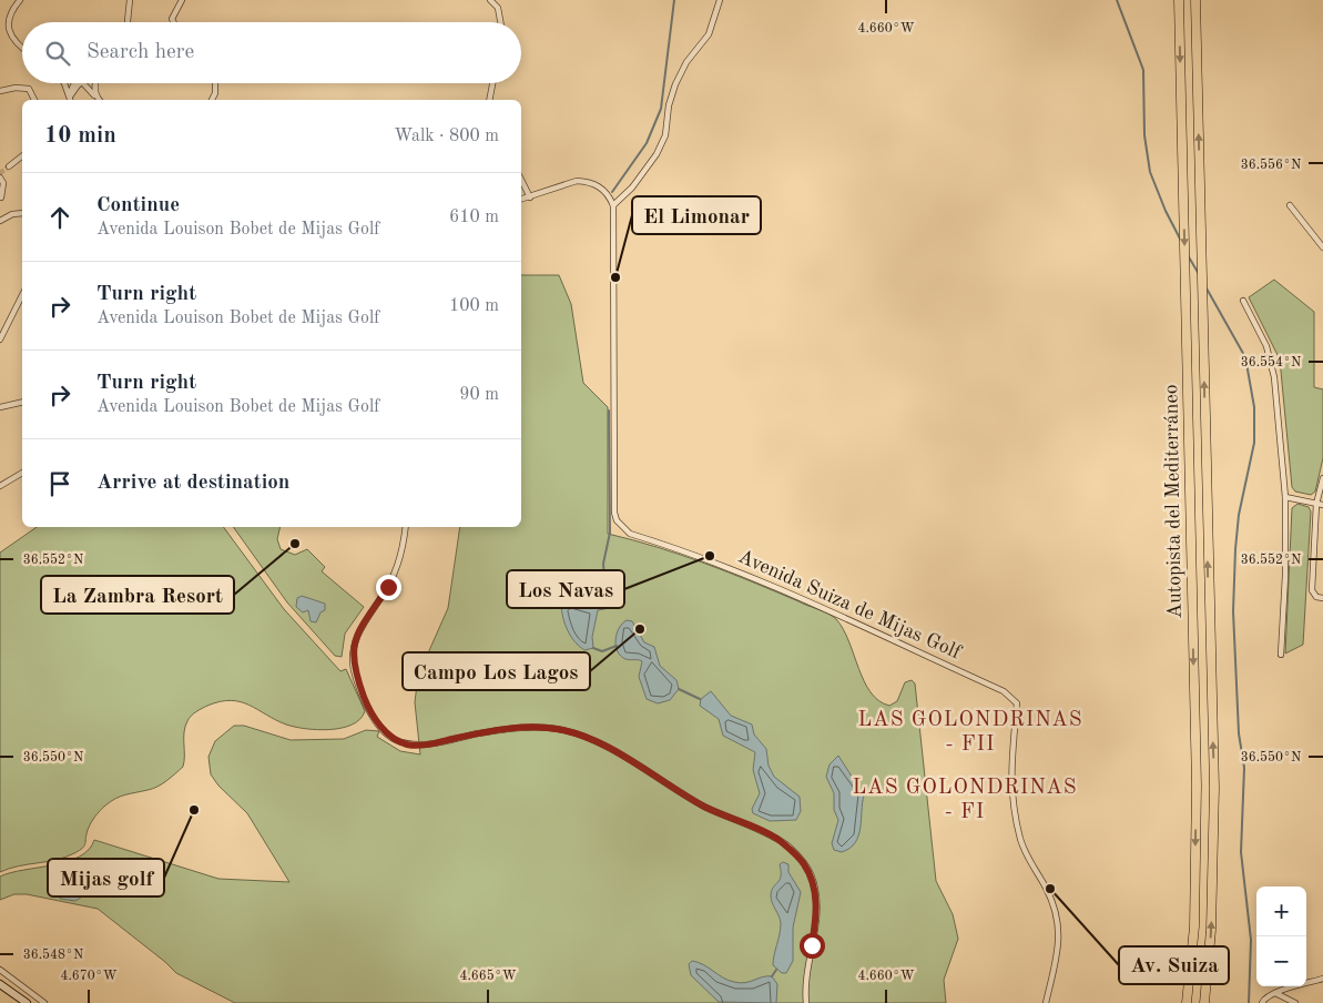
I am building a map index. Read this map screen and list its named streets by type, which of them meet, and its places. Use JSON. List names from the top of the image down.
{
  "streets": {
    "highway": ["Autopista del Mediterráneo"],
    "street": ["Avenida Suiza de Mijas Golf"]
  },
  "districts": ["LAS GOLONDRINAS - FII", "LAS GOLONDRINAS - FI"],
  "places": [
    "El Limonar",
    "La Zambra Resort",
    "Los Navas",
    "Campo Los Lagos",
    "Mijas golf",
    "Av. Suiza"
  ],
  "page": {
    "search": "Search here",
    "heading": ["10 min", "Walk · 800 m"],
    "list": [
      ["Continue", "Avenida Louison Bobet de Mijas Golf", "610 m"],
      ["Turn right", "Avenida Louison Bobet de Mijas Golf", "100 m"],
      ["Turn right", "Avenida Louison Bobet de Mijas Golf", "90 m"],
      "Arrive at destination"
    ],
    "map_buttons": ["+", "−"]
  },
  "coordinates": [
    "4.660°W",
    "36.556°N",
    "36.554°N",
    "36.552°N",
    "36.550°N",
    "36.548°N",
    "4.670°W",
    "4.665°W"
  ]
}
